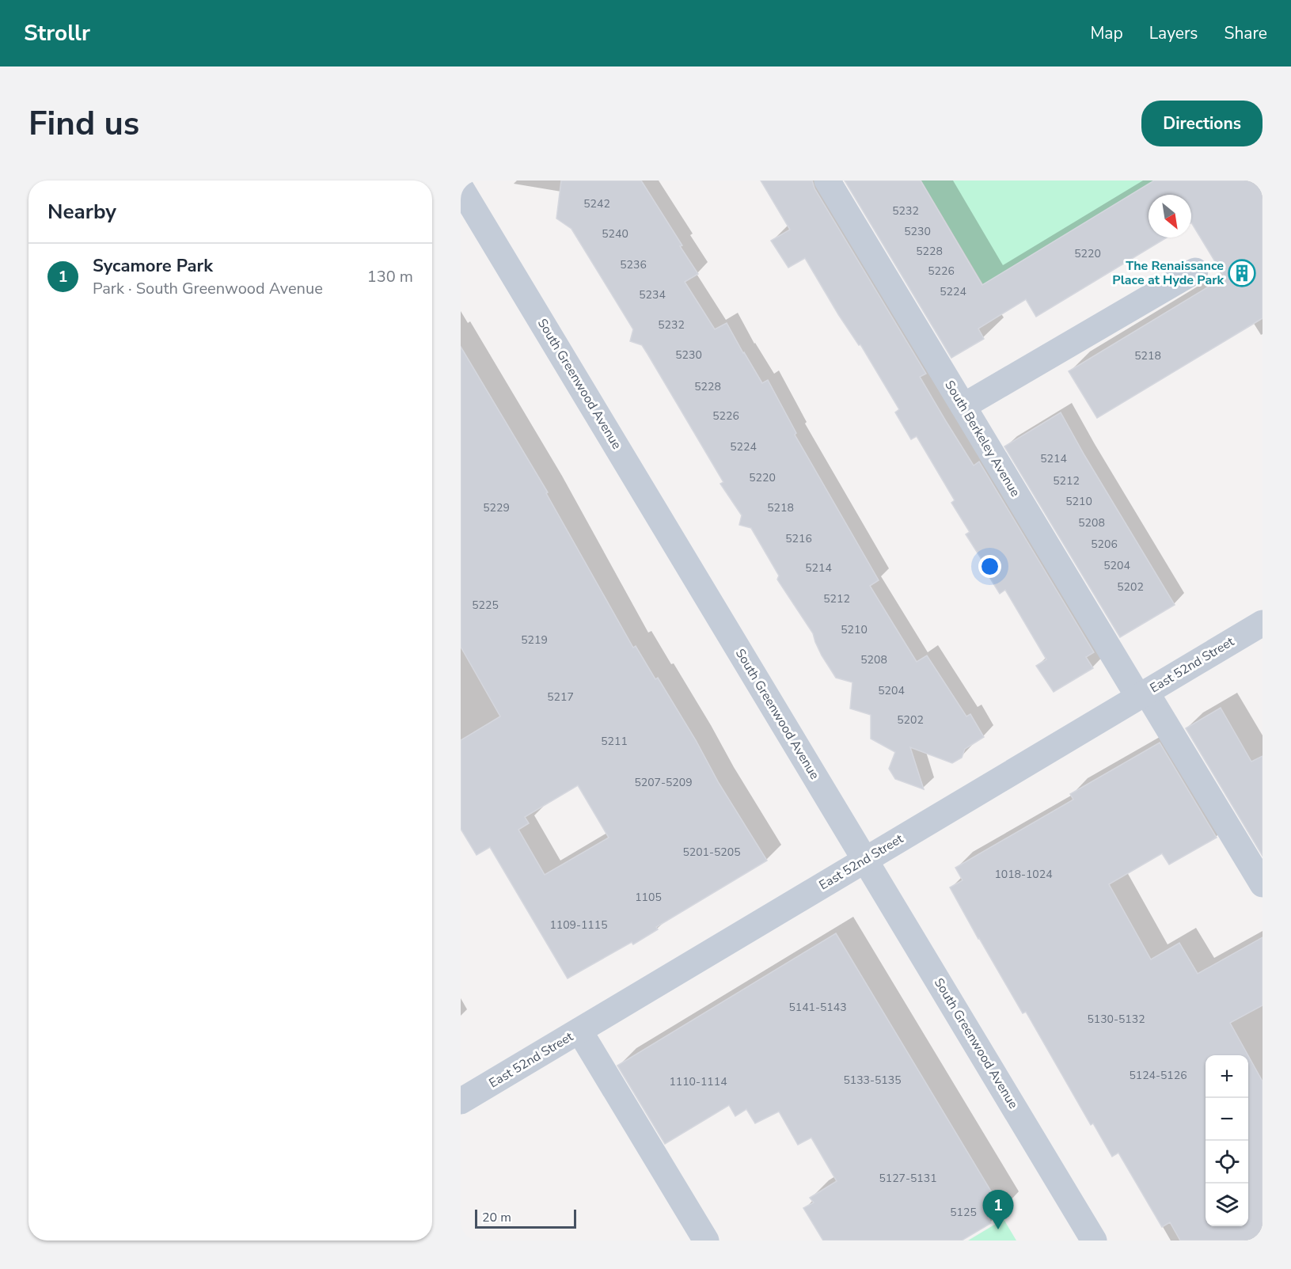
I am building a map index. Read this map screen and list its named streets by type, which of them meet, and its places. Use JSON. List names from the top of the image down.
{
  "streets": {
    "street": ["South Greenwood Avenue", "South Berkeley Avenue", "East 52nd Street"]
  },
  "crossings": [
    ["South Greenwood Avenue", "East 52nd Street"],
    ["South Berkeley Avenue", "East 52nd Street"]
  ],
  "places": {
    "building": ["The Renaissance Place at Hyde Park"]
  },
  "house_numbers": [
    "5242",
    "5232",
    "5230",
    "5240",
    "5228",
    "5220",
    "5236",
    "5226",
    "5224",
    "5234",
    "5232",
    "5230",
    "5218",
    "5228",
    "5226",
    "5224",
    "5214",
    "5220",
    "5212",
    "5210",
    "5229",
    "5218",
    "5208",
    "5216",
    "5206",
    "5204",
    "5214",
    "5202",
    "5212",
    "5225",
    "5210",
    "5219",
    "5208",
    "5204",
    "5217",
    "5202",
    "5211",
    "5207-5209",
    "5201-5205",
    "1018-1024",
    "1105",
    "1109-1115",
    "5141-5143",
    "5130-5132",
    "5124-5126",
    "5133-5135",
    "1110-1114",
    "5127-5131",
    "5125"
  ],
  "scale_bar": "20 m",
  "north": "bottom right",
  "page": {
    "header": "Strollr",
    "nav": ["Map", "Layers", "Share"],
    "buttons": "Directions",
    "title": "Find us",
    "heading": "Nearby",
    "list": [
      {
        "mark": "1",
        "name": "Sycamore Park",
        "note": "Park · South Greenwood Avenue",
        "value": "130 m"
      }
    ],
    "map_buttons": ["+", "−"],
    "pins": "1",
    "scale": "20 m"
  }
}
